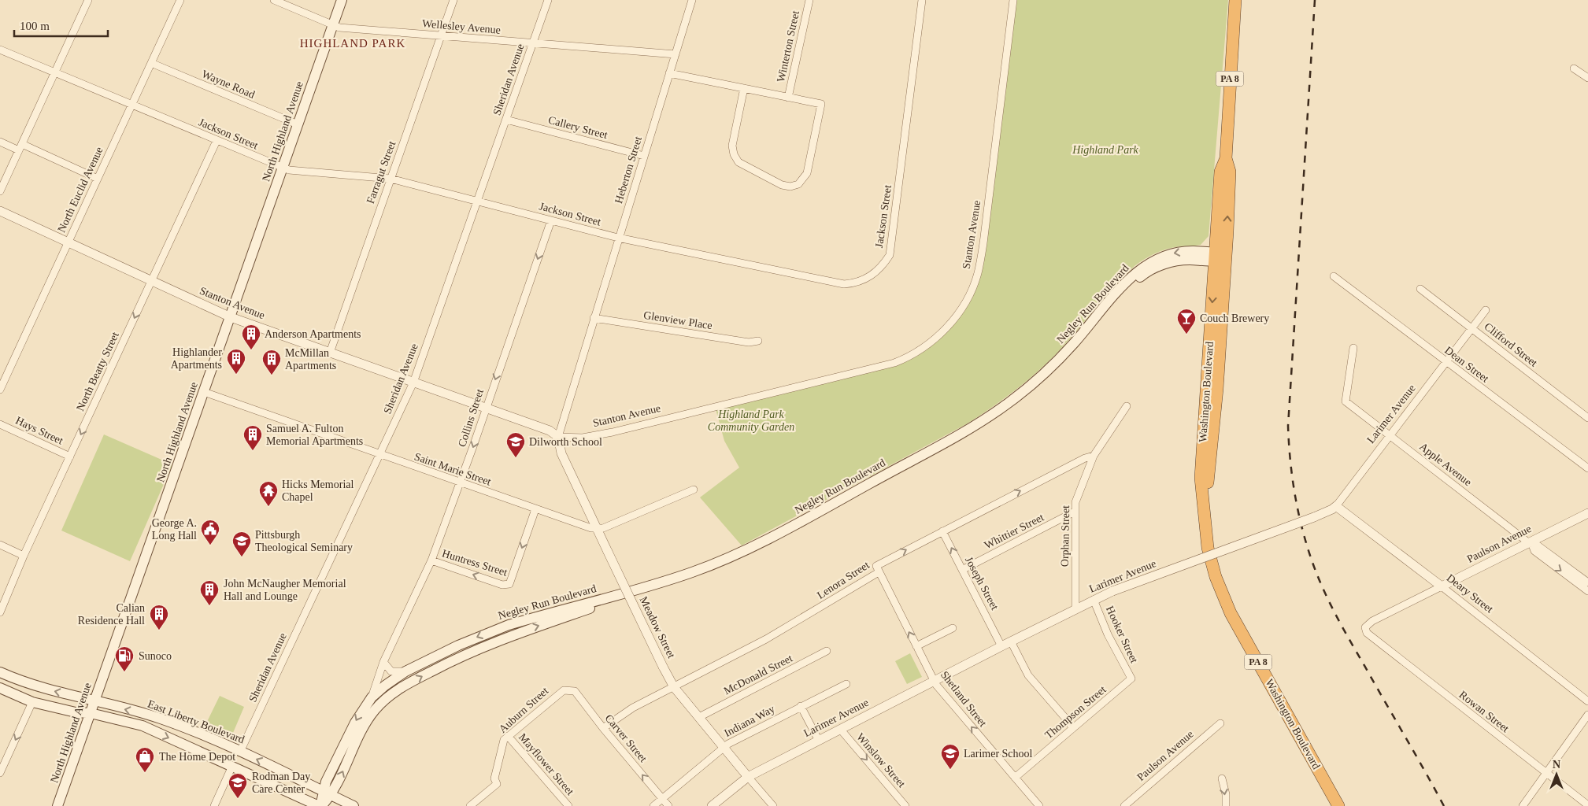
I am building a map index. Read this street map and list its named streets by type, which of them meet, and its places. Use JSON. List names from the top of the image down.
{
  "streets": {
    "highway": ["PA 8", "Washington Boulevard"],
    "main road": ["North Highland Avenue", "Negley Run Boulevard", "East Liberty Boulevard"],
    "street": [
      "Wellesley Avenue",
      "Winterton Street",
      "Sheridan Avenue",
      "Wayne Road",
      "Callery Street",
      "Jackson Street",
      "Heberton Street",
      "Farragut Street",
      "North Euclid Avenue",
      "Stanton Avenue",
      "Glenview Place",
      "Clifford Street",
      "Dean Street",
      "North Beatty Street",
      "Larimer Avenue",
      "Collins Street",
      "Hays Street",
      "Apple Avenue",
      "Saint Marie Street",
      "Whittier Street",
      "Orphan Street",
      "Paulson Avenue",
      "Huntress Street",
      "Lenora Street",
      "Joseph Street",
      "Deary Street",
      "Meadow Street",
      "Hooker Street",
      "McDonald Street",
      "Shetland Street",
      "Auburn Street",
      "Rowan Street",
      "Thompson Street",
      "Indiana Way",
      "Carver Street",
      "Winslow Street",
      "Mayflower Street"
    ]
  },
  "crossings": [
    ["Wellesley Avenue", "Sheridan Avenue"],
    ["Wellesley Avenue", "North Highland Avenue"],
    ["Wellesley Avenue", "Heberton Street"],
    ["Wellesley Avenue", "Farragut Street"],
    ["Sheridan Avenue", "Callery Street"],
    ["Sheridan Avenue", "Jackson Street"],
    ["Sheridan Avenue", "Stanton Avenue"],
    ["Sheridan Avenue", "Saint Marie Street"],
    ["Sheridan Avenue", "East Liberty Boulevard"],
    ["Wayne Road", "North Highland Avenue"],
    ["Wayne Road", "North Euclid Avenue"],
    ["Callery Street", "Heberton Street"],
    ["North Highland Avenue", "Jackson Street"],
    ["North Highland Avenue", "Stanton Avenue"],
    ["North Highland Avenue", "Saint Marie Street"],
    ["North Highland Avenue", "East Liberty Boulevard"],
    ["Jackson Street", "Heberton Street"],
    ["Jackson Street", "Farragut Street"],
    ["Jackson Street", "North Euclid Avenue"],
    ["Jackson Street", "North Beatty Street"],
    ["Jackson Street", "Collins Street"],
    ["Heberton Street", "Stanton Avenue"],
    ["Heberton Street", "Glenview Place"],
    ["Heberton Street", "Meadow Street"],
    ["Farragut Street", "Stanton Avenue"],
    ["North Euclid Avenue", "Stanton Avenue"],
    ["Stanton Avenue", "North Beatty Street"],
    ["Stanton Avenue", "Collins Street"],
    ["Stanton Avenue", "Meadow Street"],
    ["Negley Run Boulevard", "Washington Boulevard"],
    ["Negley Run Boulevard", "Collins Street"],
    ["Negley Run Boulevard", "East Liberty Boulevard"],
    ["Clifford Street", "Larimer Avenue"],
    ["Dean Street", "Larimer Avenue"],
    ["North Beatty Street", "Hays Street"],
    ["Larimer Avenue", "Apple Avenue"],
    ["Larimer Avenue", "Orphan Street"],
    ["Larimer Avenue", "Joseph Street"],
    ["Larimer Avenue", "Deary Street"],
    ["Larimer Avenue", "Meadow Street"],
    ["Larimer Avenue", "Hooker Street"],
    ["Larimer Avenue", "Shetland Street"],
    ["Larimer Avenue", "Winslow Street"],
    ["Collins Street", "Saint Marie Street"],
    ["Collins Street", "Huntress Street"],
    ["Apple Avenue", "Paulson Avenue"],
    ["Saint Marie Street", "Huntress Street"],
    ["Saint Marie Street", "Meadow Street"],
    ["Whittier Street", "Orphan Street"],
    ["Whittier Street", "Joseph Street"],
    ["Orphan Street", "Lenora Street"],
    ["Paulson Avenue", "Deary Street"],
    ["Paulson Avenue", "Rowan Street"],
    ["Lenora Street", "Joseph Street"],
    ["Lenora Street", "Meadow Street"],
    ["Lenora Street", "Shetland Street"],
    ["Lenora Street", "Carver Street"],
    ["Meadow Street", "McDonald Street"],
    ["Meadow Street", "Indiana Way"],
    ["Hooker Street", "Thompson Street"],
    ["Shetland Street", "Thompson Street"],
    ["Auburn Street", "Carver Street"],
    ["Auburn Street", "Mayflower Street"],
    ["Indiana Way", "Carver Street"]
  ],
  "one_way": [
    "North Beatty Street",
    "Collins Street",
    "Lenora Street",
    "Shetland Street",
    "Carver Street",
    "Winslow Street"
  ],
  "districts": ["HIGHLAND PARK"],
  "parks": ["Highland Park", "Highland Park Community Garden"],
  "places": {
    "bar": ["Couch Brewery"],
    "building": [
      "Anderson Apartments",
      "Highlander Apartments",
      "McMillan Apartments",
      "Samuel A. Fulton Memorial Apartments",
      "John McNaugher Memorial Hall and Lounge",
      "Calian Residence Hall"
    ],
    "school or university": [
      "Dilworth School",
      "Pittsburgh Theological Seminary",
      "Larimer School",
      "Rodman Day Care Center"
    ],
    "temple": ["Hicks Memorial Chapel"],
    "public building": ["George A. Long Hall"],
    "fuel station": ["Sunoco"],
    "shop": ["The Home Depot"]
  },
  "scale_bar": "100 m",
  "north": "top"
}
